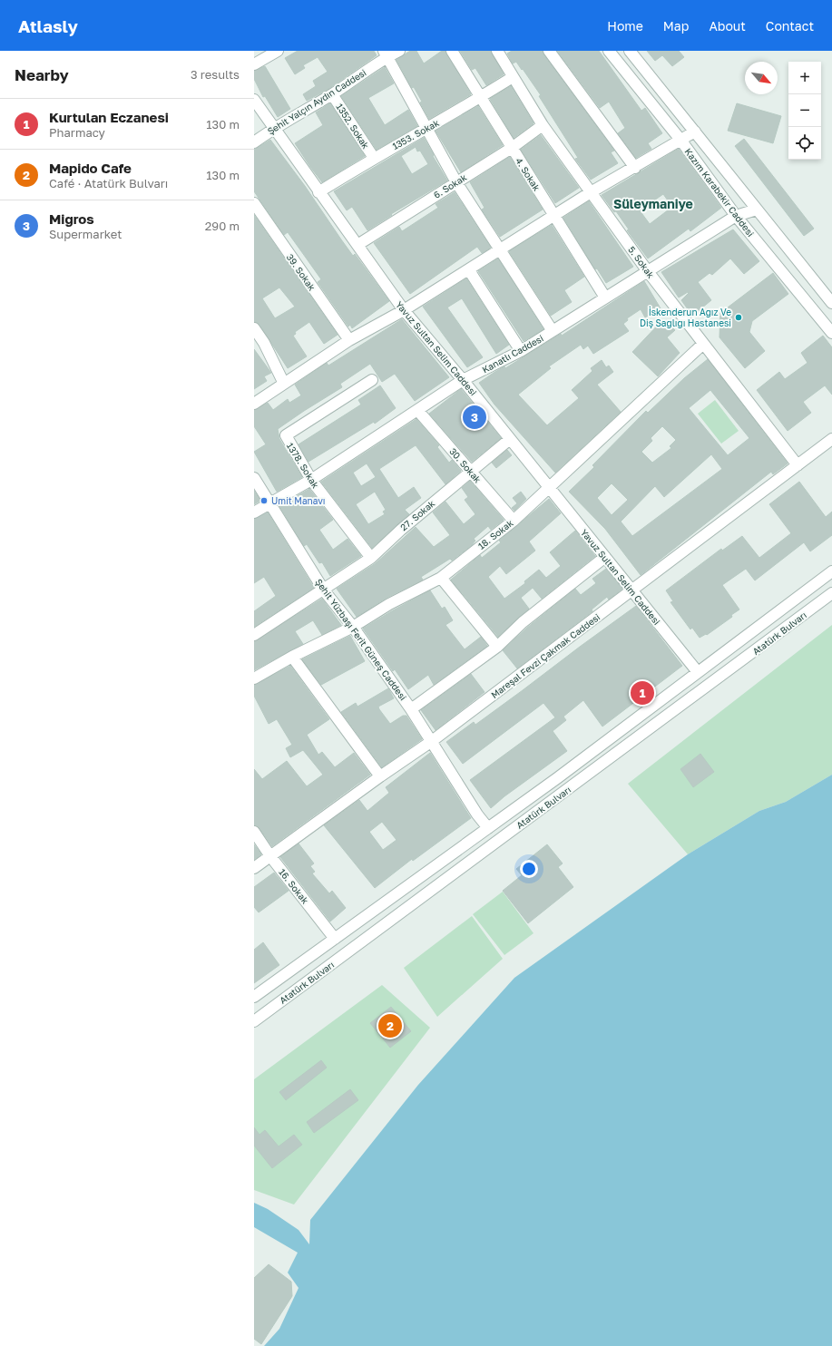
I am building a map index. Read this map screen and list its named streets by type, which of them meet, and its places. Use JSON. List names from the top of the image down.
{
  "streets": {
    "street": [
      "Şehit Yalçın Aydın Caddesi",
      "1352. Sokak",
      "1353. Sokak",
      "4. Sokak",
      "6. Sokak",
      "Kazım Karabekir Caddesi",
      "5. Sokak",
      "39. Sokak",
      "Yavuz Sultan Selim Caddesi",
      "Kanatlı Caddesi",
      "1378. Sokak",
      "30. Sokak",
      "27. Sokak",
      "18. Sokak",
      "Atatürk Bulvarı",
      "Şehit Yüzbaşı Ferit Güneş Caddesi",
      "Mareşal Fevzi Çakmak Caddesi",
      "16. Sokak"
    ]
  },
  "crossings": [
    ["Şehit Yalçın Aydın Caddesi", "1352. Sokak"],
    ["Şehit Yalçın Aydın Caddesi", "Yavuz Sultan Selim Caddesi"],
    ["1352. Sokak", "1353. Sokak"],
    ["1353. Sokak", "4. Sokak"],
    ["1353. Sokak", "5. Sokak"],
    ["1353. Sokak", "Yavuz Sultan Selim Caddesi"],
    ["4. Sokak", "6. Sokak"],
    ["4. Sokak", "Kanatlı Caddesi"],
    ["6. Sokak", "5. Sokak"],
    ["6. Sokak", "Yavuz Sultan Selim Caddesi"],
    ["Kazım Karabekir Caddesi", "Kanatlı Caddesi"],
    ["5. Sokak", "Kanatlı Caddesi"],
    ["5. Sokak", "18. Sokak"],
    ["5. Sokak", "Mareşal Fevzi Çakmak Caddesi"],
    ["Yavuz Sultan Selim Caddesi", "Kanatlı Caddesi"],
    ["Yavuz Sultan Selim Caddesi", "27. Sokak"],
    ["Yavuz Sultan Selim Caddesi", "18. Sokak"],
    ["Yavuz Sultan Selim Caddesi", "Atatürk Bulvarı"],
    ["Yavuz Sultan Selim Caddesi", "Mareşal Fevzi Çakmak Caddesi"],
    ["Kanatlı Caddesi", "1378. Sokak"],
    ["Kanatlı Caddesi", "30. Sokak"],
    ["Kanatlı Caddesi", "Şehit Yüzbaşı Ferit Güneş Caddesi"],
    ["1378. Sokak", "27. Sokak"],
    ["30. Sokak", "27. Sokak"],
    ["30. Sokak", "18. Sokak"],
    ["27. Sokak", "Şehit Yüzbaşı Ferit Güneş Caddesi"],
    ["18. Sokak", "Şehit Yüzbaşı Ferit Güneş Caddesi"],
    ["Atatürk Bulvarı", "Şehit Yüzbaşı Ferit Güneş Caddesi"],
    ["Atatürk Bulvarı", "16. Sokak"],
    ["Şehit Yüzbaşı Ferit Güneş Caddesi", "Mareşal Fevzi Çakmak Caddesi"],
    ["Mareşal Fevzi Çakmak Caddesi", "16. Sokak"]
  ],
  "districts": ["Süleymaniye"],
  "places": ["İskenderun Ağız Ve Diş Sağlığı Hastanesi", "Umit Manavı"],
  "north": "bottom right",
  "page": {
    "header": "Atlasly",
    "nav": [
      "Home",
      "Map",
      "About",
      "Contact"
    ],
    "heading": ["Nearby", "3 results"],
    "map_buttons": ["+", "−"],
    "list": [
      {
        "mark": "1",
        "name": "Kurtulan Eczanesi",
        "note": "Pharmacy",
        "value": "130 m"
      },
      {
        "mark": "2",
        "name": "Mapido Cafe",
        "note": "Café · Atatürk Bulvarı",
        "value": "130 m"
      },
      {
        "mark": "3",
        "name": "Migros",
        "note": "Supermarket",
        "value": "290 m"
      }
    ],
    "pins": ["3", "1", "2"]
  }
}
